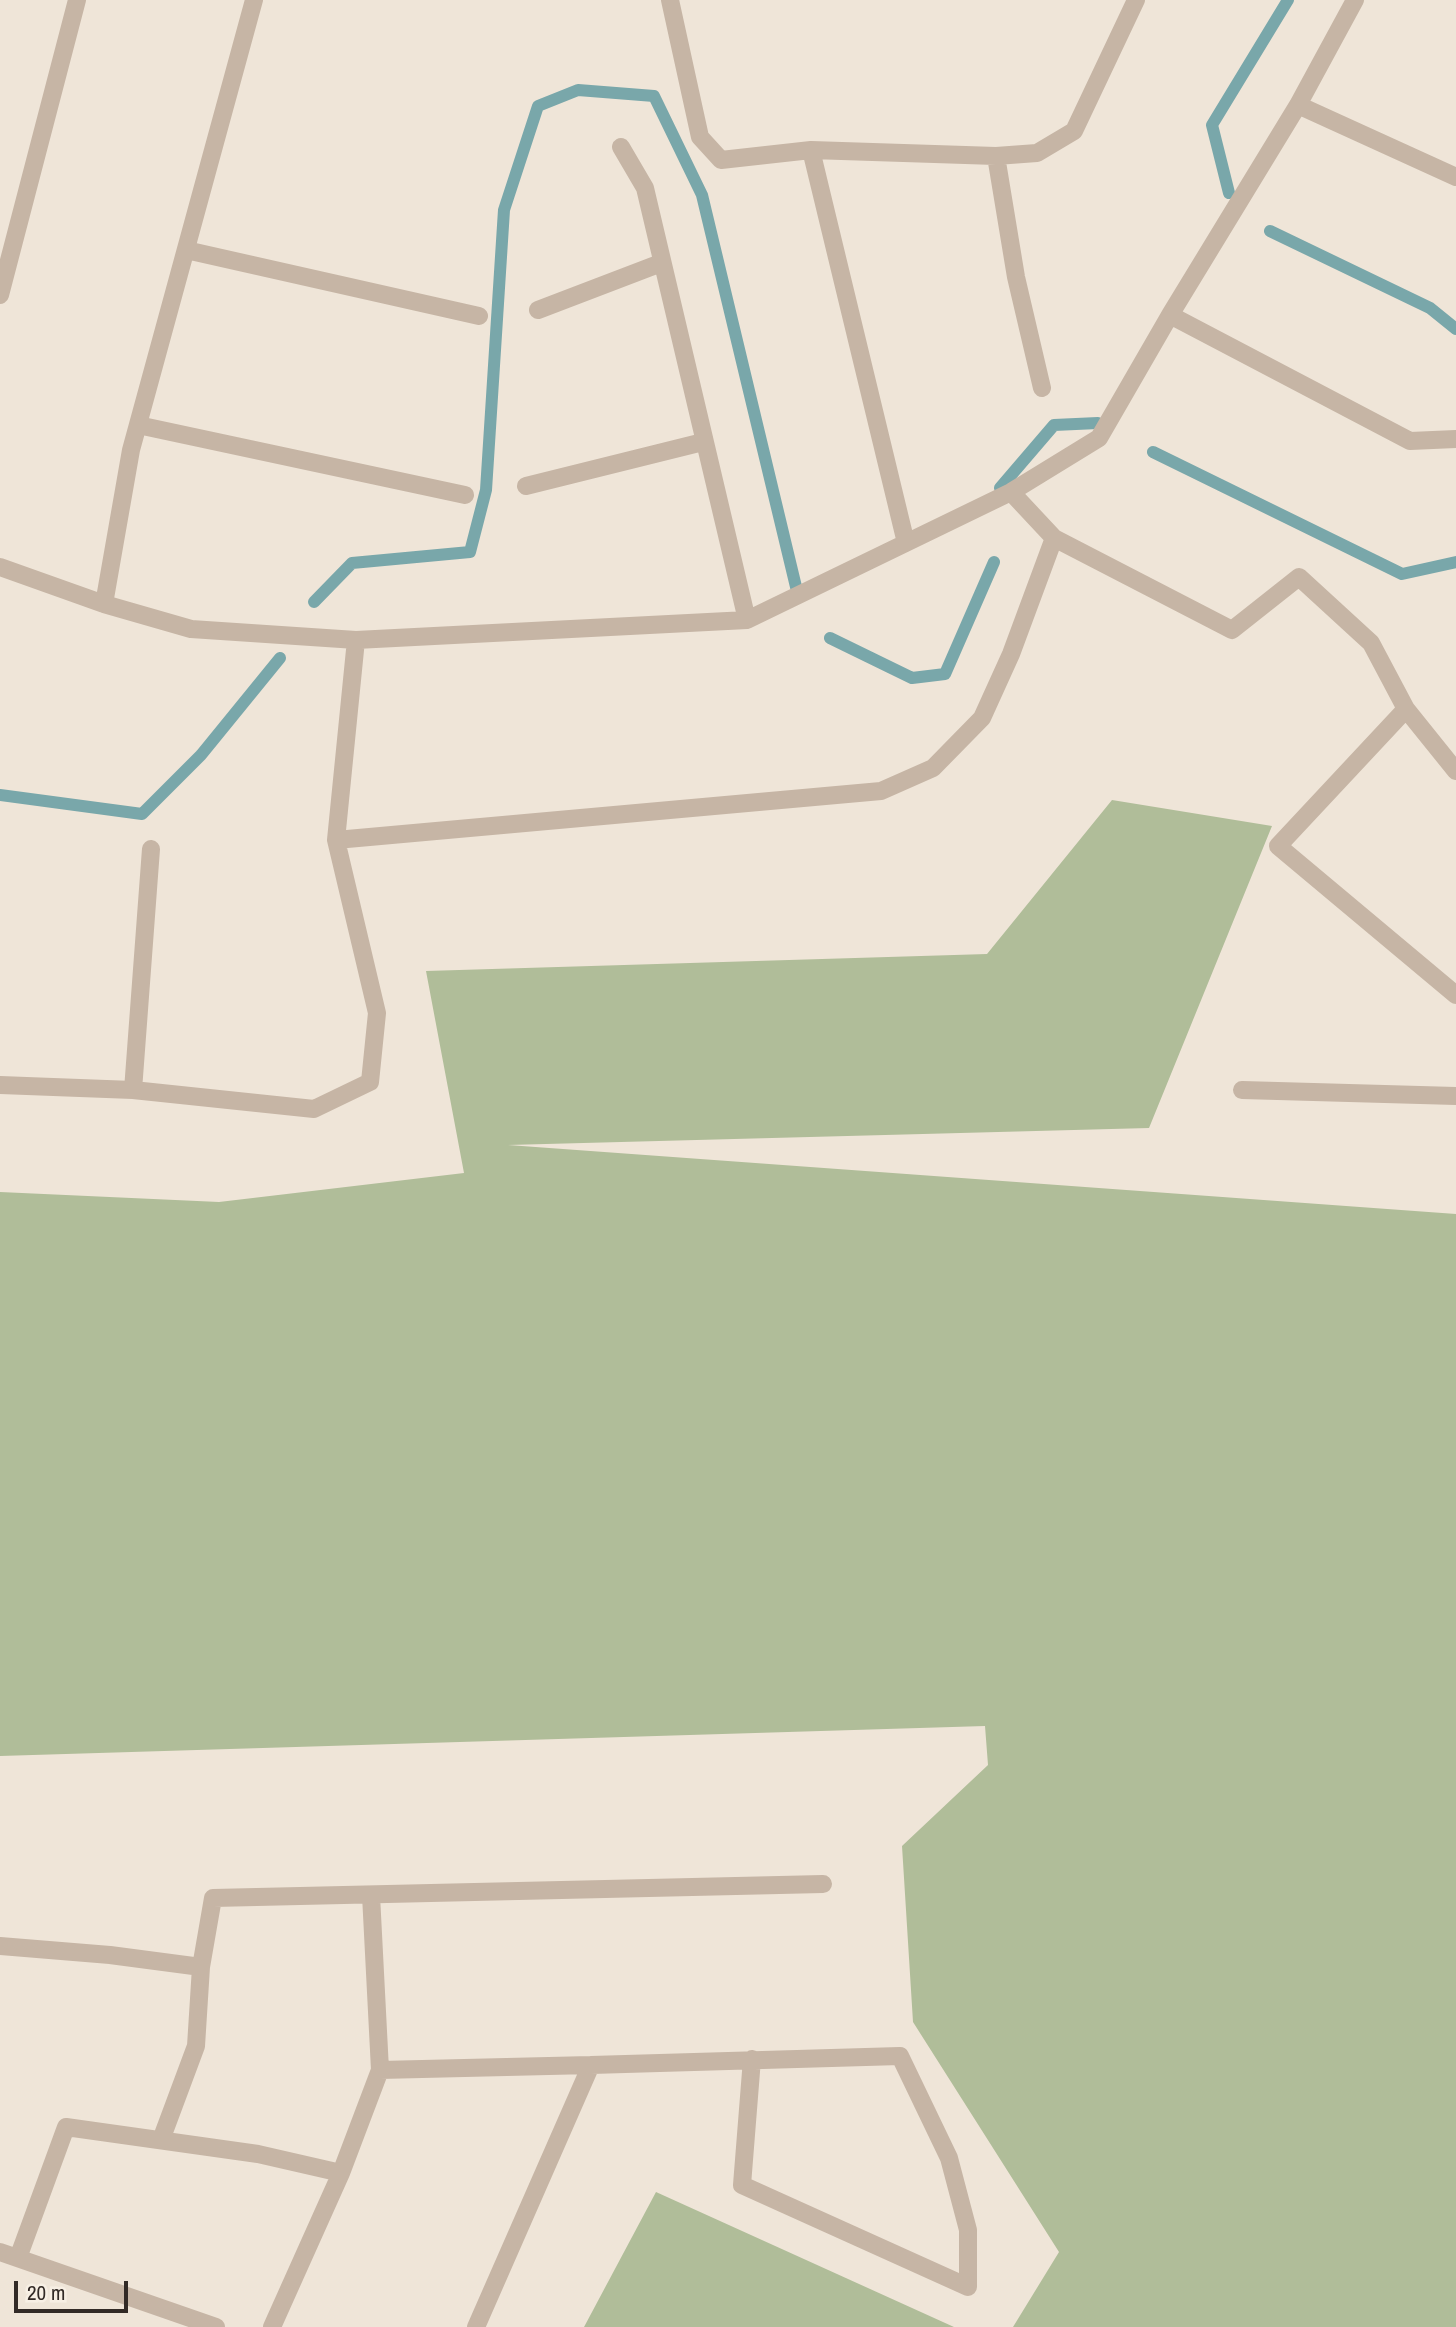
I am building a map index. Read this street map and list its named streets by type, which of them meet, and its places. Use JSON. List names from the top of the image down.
{
  "scale_bar": "20 m"
}
